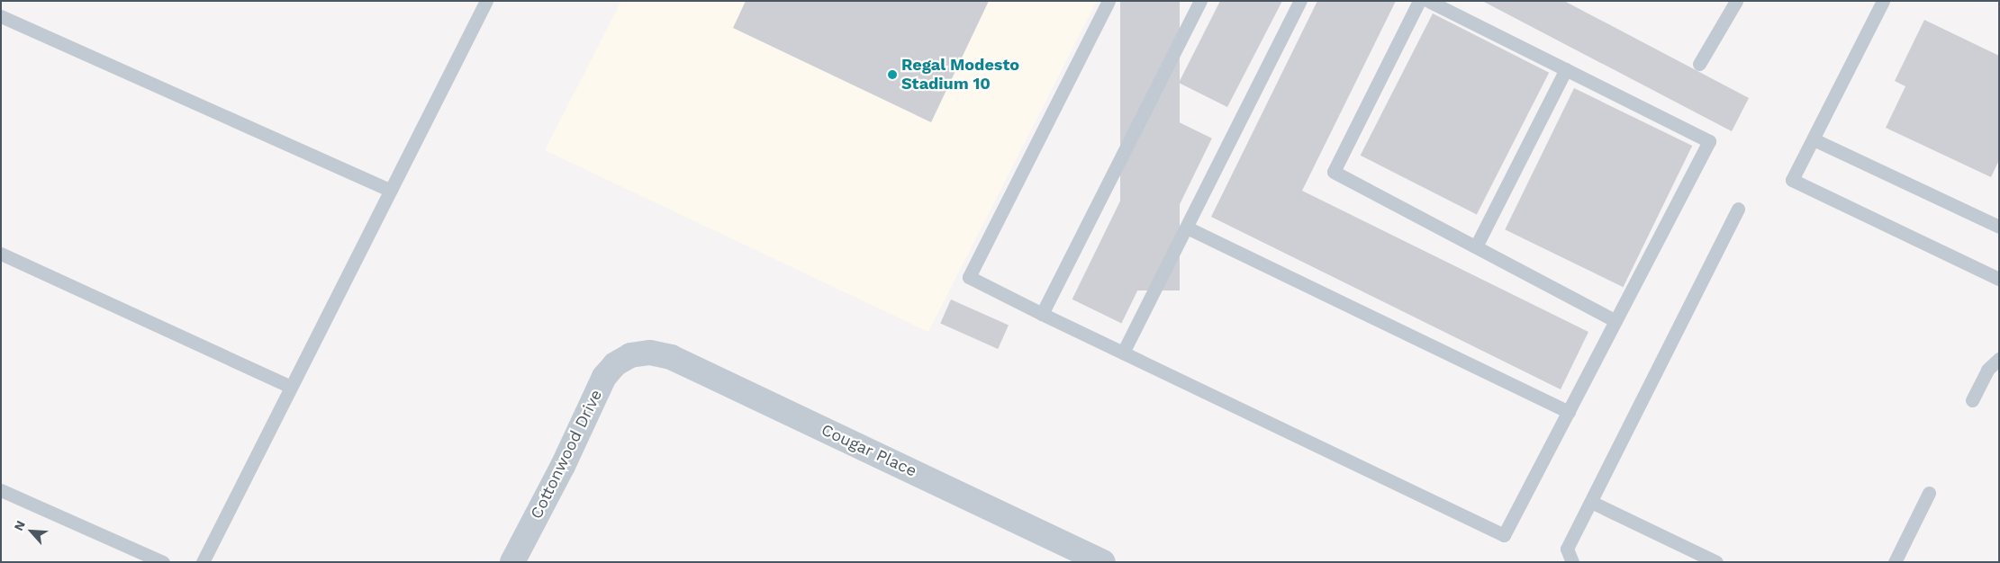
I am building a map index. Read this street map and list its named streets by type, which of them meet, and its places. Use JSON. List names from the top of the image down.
{
  "streets": {
    "street": ["Cougar Place", "Cottonwood Drive"]
  },
  "crossings": [
    ["Cougar Place", "Cottonwood Drive"]
  ],
  "places": ["Regal Modesto Stadium 10"],
  "north": "top left"
}
